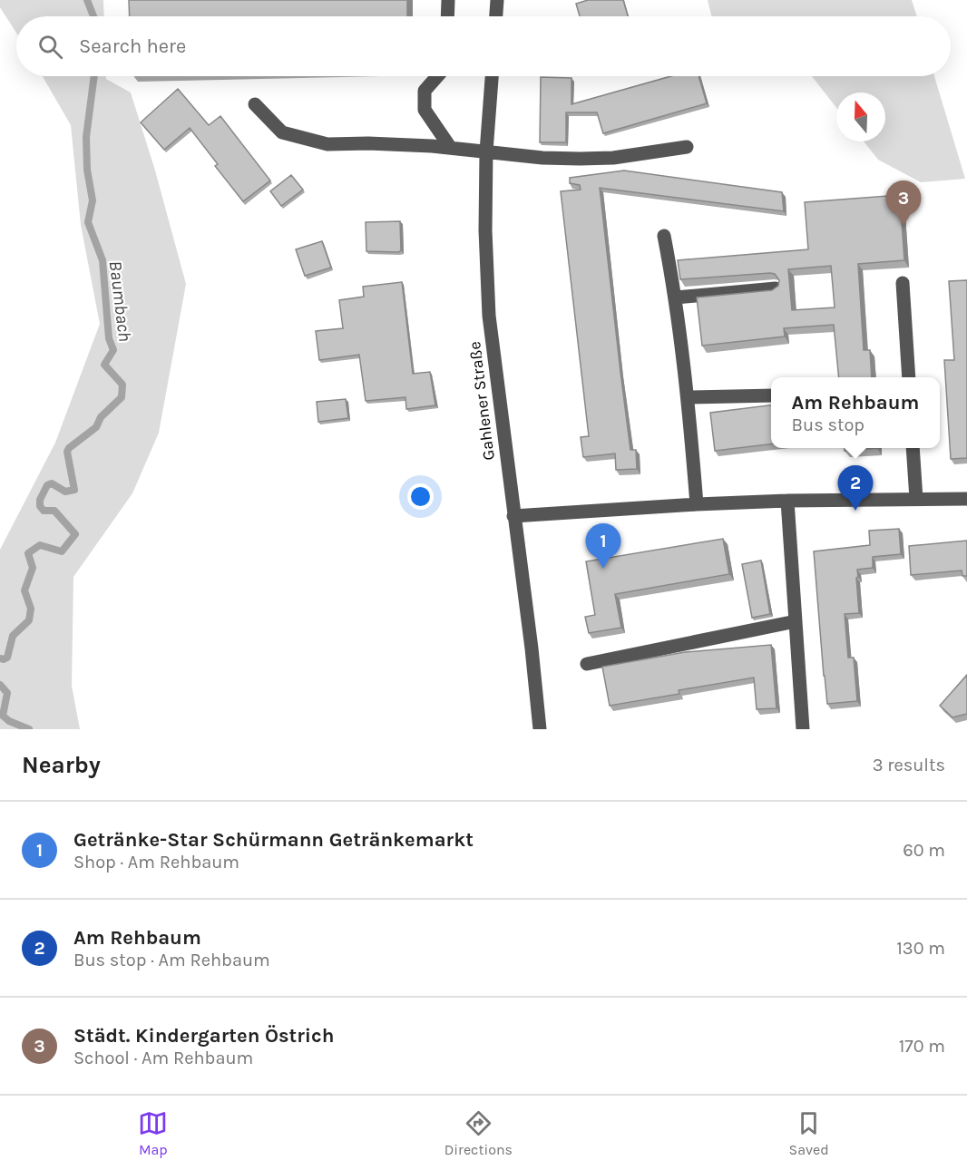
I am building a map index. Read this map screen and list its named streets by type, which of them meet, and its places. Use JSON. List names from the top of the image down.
{
  "streets": {
    "street": ["Gahlener Straße"]
  },
  "water": ["Baumbach"],
  "north": "top",
  "page": {
    "search": "Search here",
    "pins": ["3", "2", "1"],
    "popup": ["Am Rehbaum", "Bus stop"],
    "heading": ["Nearby", "3 results"],
    "list": [
      {
        "mark": "1",
        "name": "Getränke-Star Schürmann Getränkemarkt",
        "note": "Shop · Am Rehbaum",
        "value": "60 m"
      },
      {
        "mark": "2",
        "name": "Am Rehbaum",
        "note": "Bus stop · Am Rehbaum",
        "value": "130 m"
      },
      {
        "mark": "3",
        "name": "Städt. Kindergarten Östrich",
        "note": "School · Am Rehbaum",
        "value": "170 m"
      }
    ],
    "nav": ["Map", "Directions", "Saved"]
  }
}
